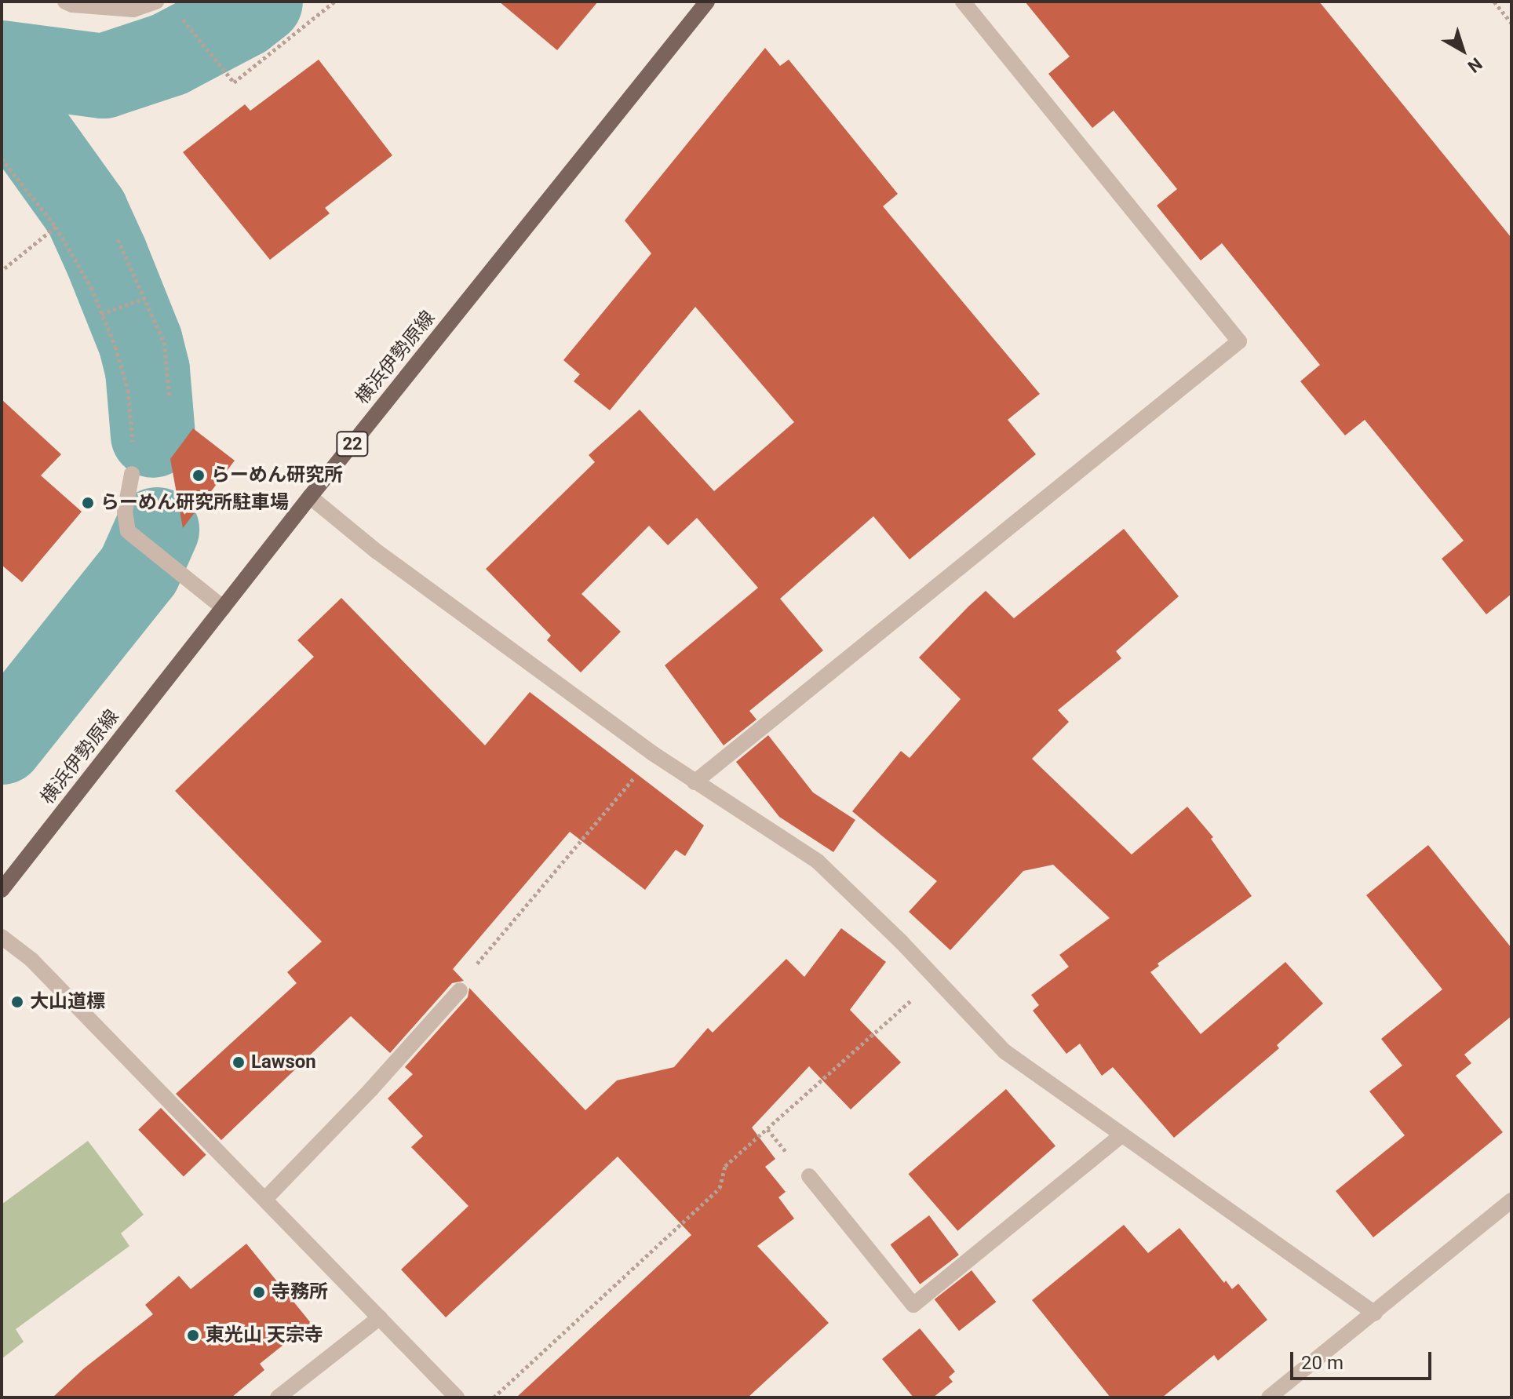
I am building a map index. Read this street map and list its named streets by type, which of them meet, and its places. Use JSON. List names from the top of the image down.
{
  "streets": {
    "main road": ["横浜伊勢原線", "22"]
  },
  "places": [
    "らーめん研究所",
    "らーめん研究所駐車場",
    "大山道標",
    "Lawson",
    "寺務所",
    "東光山 天宗寺"
  ],
  "scale_bar": "20 m",
  "north": "bottom right"
}
